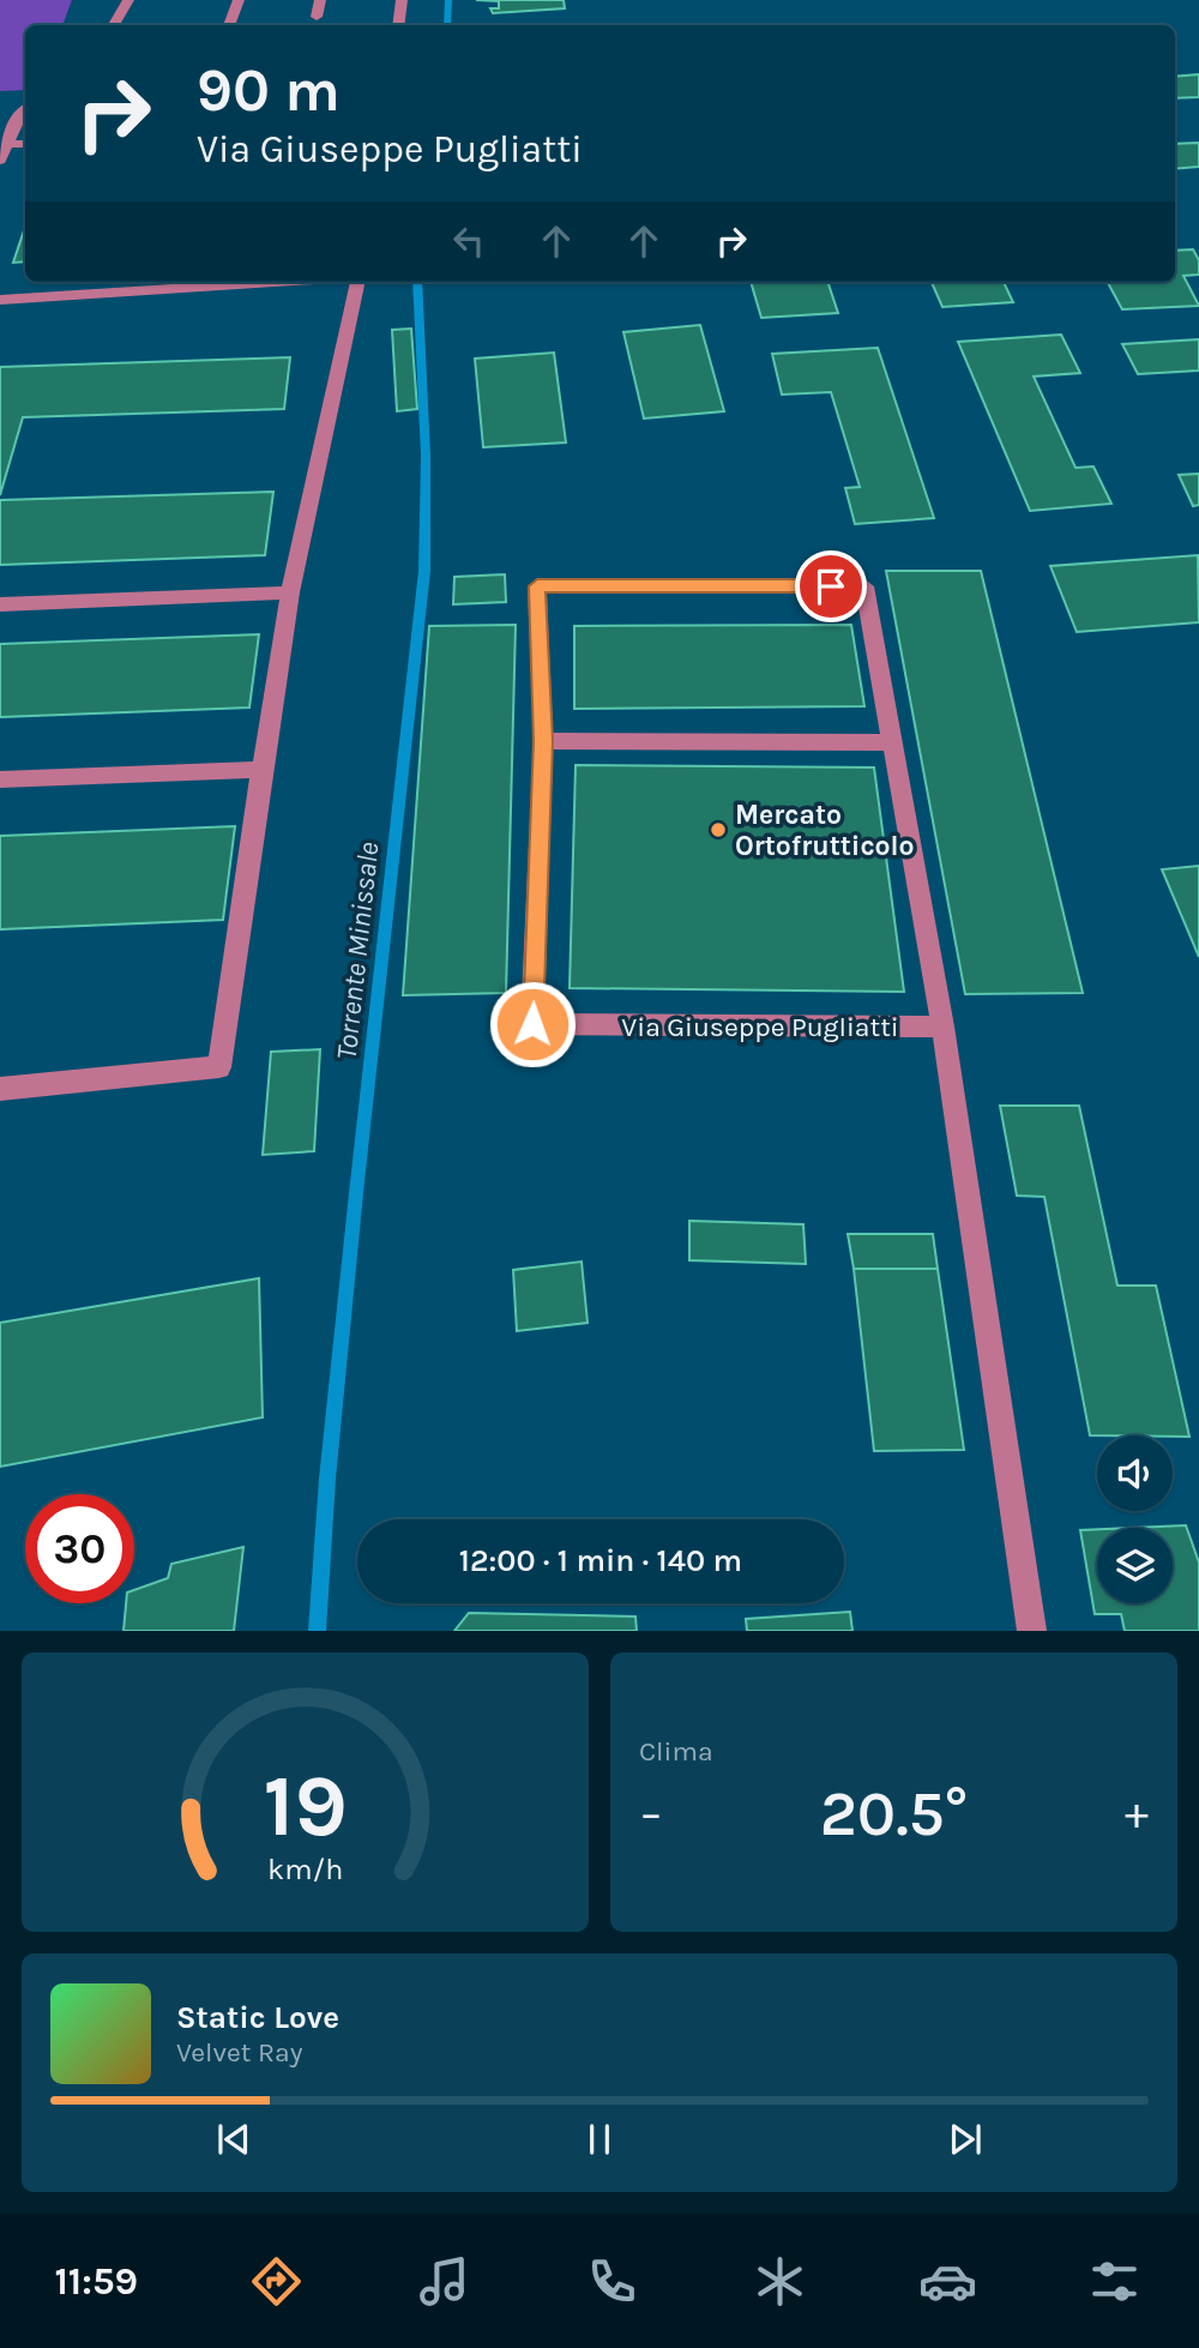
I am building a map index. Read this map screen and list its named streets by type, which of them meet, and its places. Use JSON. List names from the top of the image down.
{
  "streets": {
    "street": ["Via Giuseppe Pugliatti"]
  },
  "water": ["Torrente Minissale"],
  "places": ["Mercato Ortofrutticolo"],
  "page": {
    "turn": ["90 m", "Via Giuseppe Pugliatti"],
    "limit": "30",
    "trip": "12:00 · 1 min · 140 m",
    "tile": "Clima",
    "heat": ["−", "20.5°", "+"],
    "song": ["Static Love", "Velvet Ray"],
    "tabs": "11:59",
    "gauge": ["19", "km/h"]
  }
}
